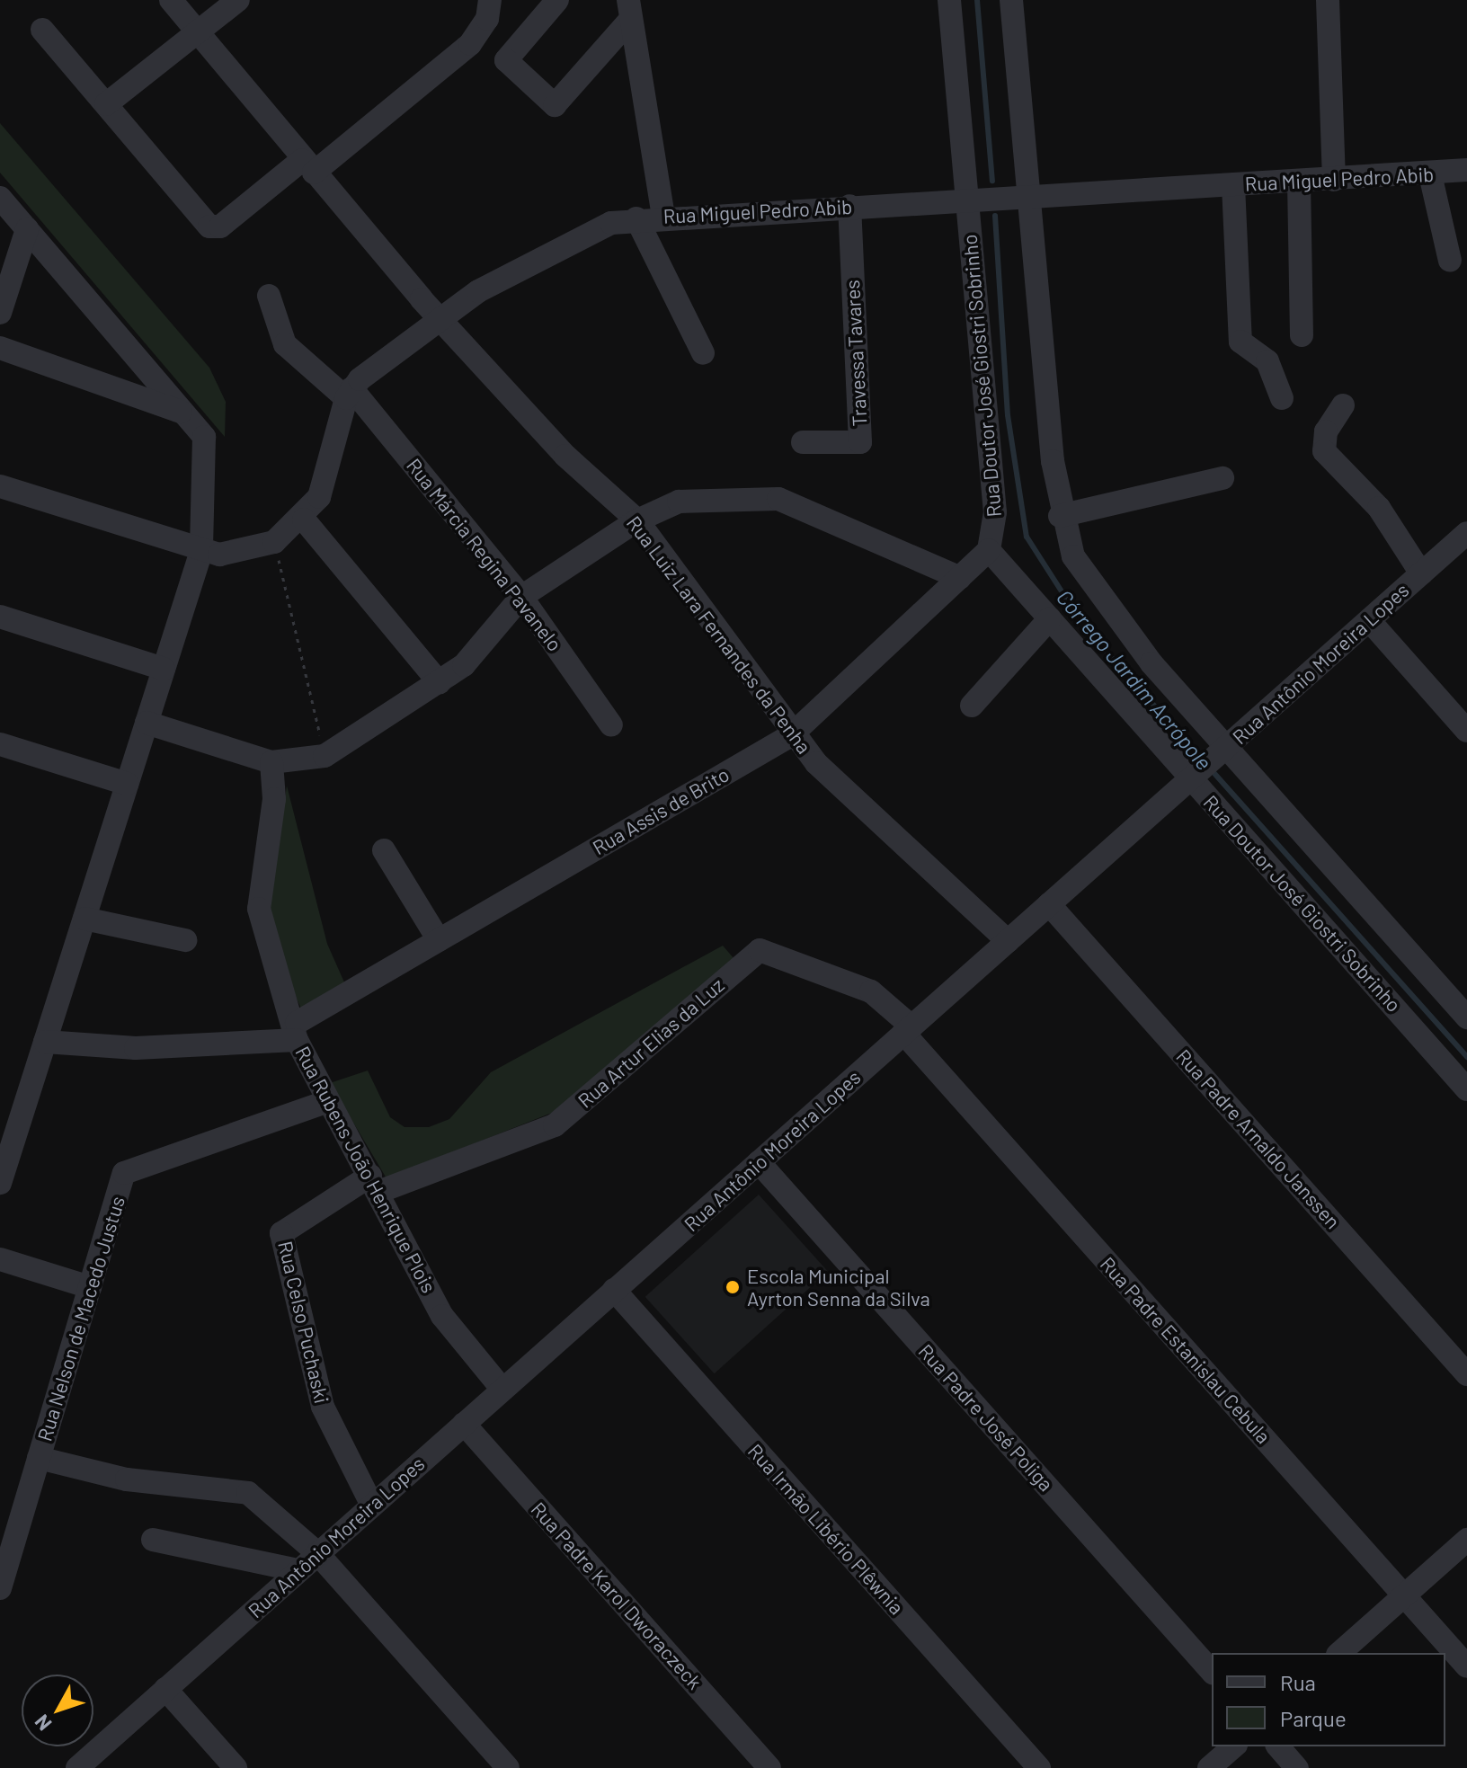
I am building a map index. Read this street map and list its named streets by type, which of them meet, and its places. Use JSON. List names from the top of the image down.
{
  "streets": {
    "street": [
      "Rua Miguel Pedro Abib",
      "Travessa Tavares",
      "Rua Doutor José Giostri Sobrinho",
      "Rua Márcia Regina Pavanelo",
      "Rua Luiz Lara Fernandes da Penha",
      "Rua Antônio Moreira Lopes",
      "Rua Assis de Brito",
      "Rua Artur Elias da Luz",
      "Rua Padre Arnaldo Janssen",
      "Rua Rubens João Henrique Plois",
      "Rua Nelson de Macedo Justus",
      "Rua Celso Puchaski",
      "Rua Padre Estanislau Cebula",
      "Rua Padre José Poliga",
      "Rua Irmão Libério Plêwnia",
      "Rua Padre Karol Dworaczeck"
    ]
  },
  "crossings": [
    ["Rua Miguel Pedro Abib", "Travessa Tavares"],
    ["Rua Miguel Pedro Abib", "Rua Doutor José Giostri Sobrinho"],
    ["Rua Miguel Pedro Abib", "Rua Márcia Regina Pavanelo"],
    ["Rua Miguel Pedro Abib", "Rua Luiz Lara Fernandes da Penha"],
    ["Rua Doutor José Giostri Sobrinho", "Rua Antônio Moreira Lopes"],
    ["Rua Doutor José Giostri Sobrinho", "Rua Assis de Brito"],
    ["Rua Luiz Lara Fernandes da Penha", "Rua Antônio Moreira Lopes"],
    ["Rua Luiz Lara Fernandes da Penha", "Rua Assis de Brito"],
    ["Rua Antônio Moreira Lopes", "Rua Artur Elias da Luz"],
    ["Rua Antônio Moreira Lopes", "Rua Padre Arnaldo Janssen"],
    ["Rua Antônio Moreira Lopes", "Rua Rubens João Henrique Plois"],
    ["Rua Antônio Moreira Lopes", "Rua Celso Puchaski"],
    ["Rua Antônio Moreira Lopes", "Rua Padre Estanislau Cebula"],
    ["Rua Antônio Moreira Lopes", "Rua Padre José Poliga"],
    ["Rua Antônio Moreira Lopes", "Rua Irmão Libério Plêwnia"],
    ["Rua Antônio Moreira Lopes", "Rua Padre Karol Dworaczeck"],
    ["Rua Assis de Brito", "Rua Rubens João Henrique Plois"],
    ["Rua Artur Elias da Luz", "Rua Rubens João Henrique Plois"],
    ["Rua Artur Elias da Luz", "Rua Celso Puchaski"],
    ["Rua Artur Elias da Luz", "Rua Padre Estanislau Cebula"],
    ["Rua Rubens João Henrique Plois", "Rua Nelson de Macedo Justus"],
    ["Rua Rubens João Henrique Plois", "Rua Celso Puchaski"]
  ],
  "water": ["Córrego Jardim Acrópole"],
  "places": ["Escola Municipal Ayrton Senna da Silva"],
  "legend": ["Rua", "Parque"],
  "north": "bottom left"
}
